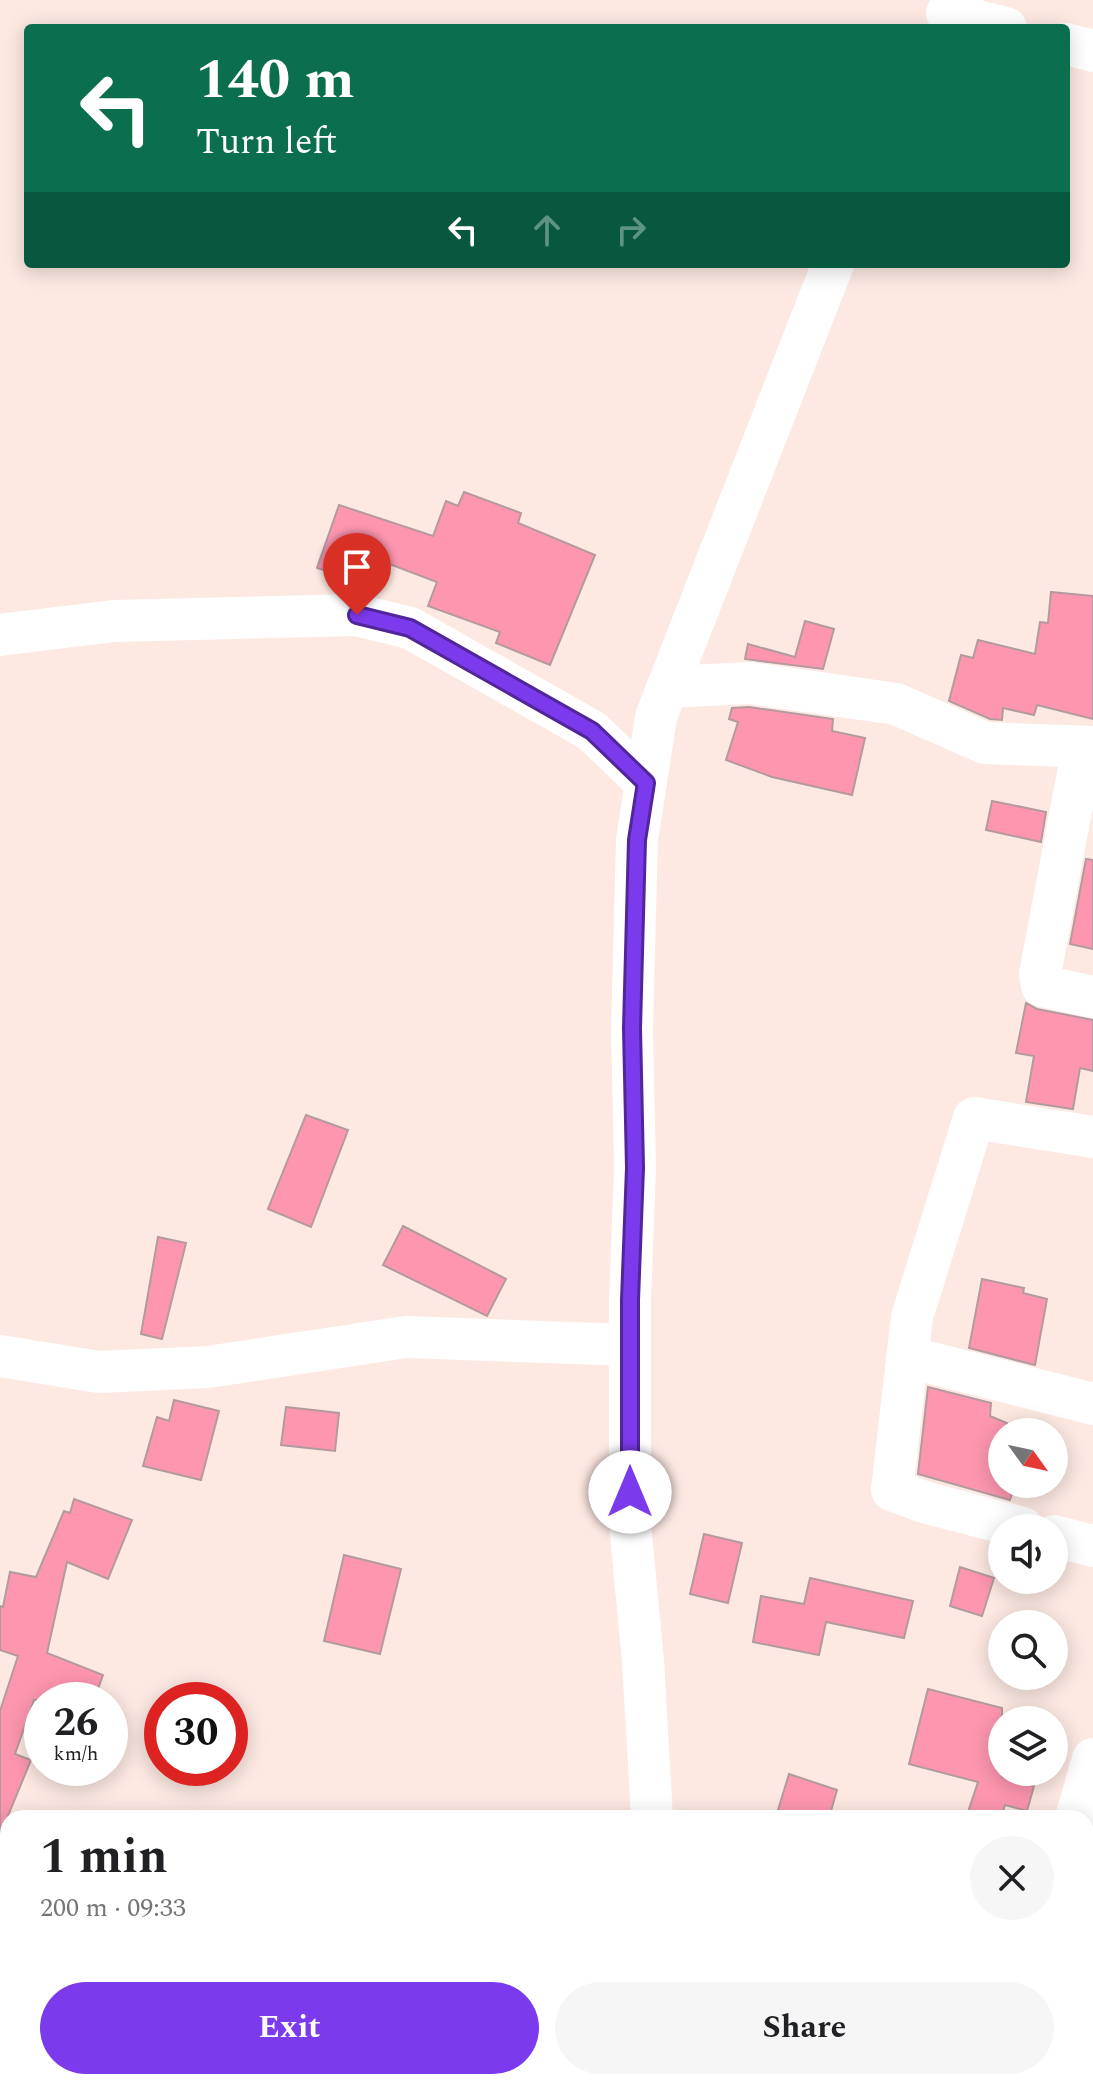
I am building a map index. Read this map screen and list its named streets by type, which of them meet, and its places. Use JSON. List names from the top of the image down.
{
  "north": "bottom right",
  "page": {
    "turn": ["140 m", "Turn left"],
    "speed": "26 km/h",
    "limit": "30",
    "heading": ["1 min", "200 m · 09:33"],
    "buttons": ["Exit", "Share"]
  }
}
